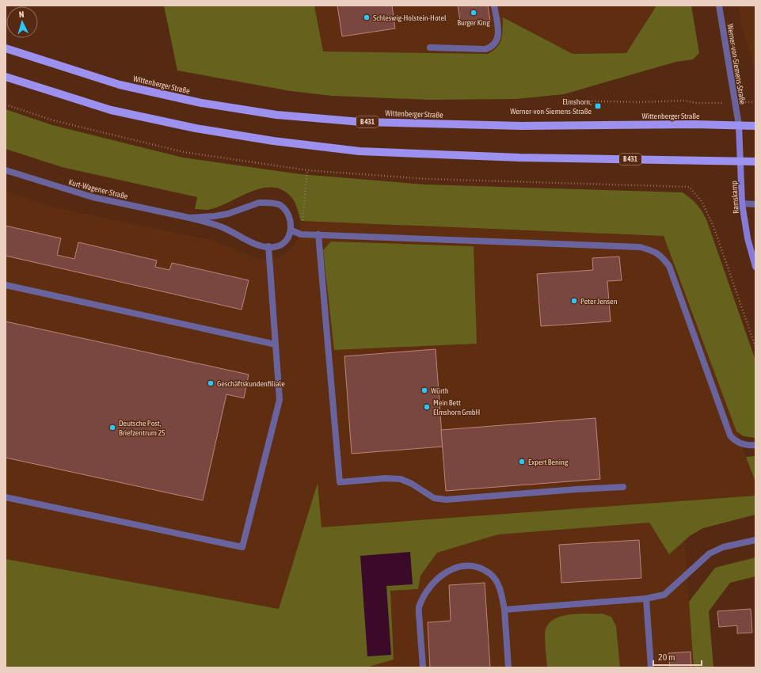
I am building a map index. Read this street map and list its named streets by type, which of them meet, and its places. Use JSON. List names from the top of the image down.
{
  "streets": {
    "main road": ["Wittenberger Straße", "B 431"],
    "street": ["Werner-von-Siemens-Straße", "Kurt-Wagener-Straße", "Ramskamp"]
  },
  "crossings": [
    ["Werner-von-Siemens-Straße", "Wittenberger Straße"],
    ["Werner-von-Siemens-Straße", "Ramskamp"],
    ["Wittenberger Straße", "Ramskamp"],
    ["B 431", "Ramskamp"]
  ],
  "places": {
    "other": [
      "Burger King",
      "Schleswig-Holstein-Hotel",
      "Peter Jensen",
      "Geschäftskundenfiliale",
      "Würth",
      "Mein Bett Elmshorn GmbH",
      "Deutsche Post, Briefzentrum 25",
      "Expert Bening"
    ],
    "transit": ["Elmshorn, Werner-von-Siemens-Straße"]
  },
  "scale_bar": "20 m",
  "north": "top"
}
